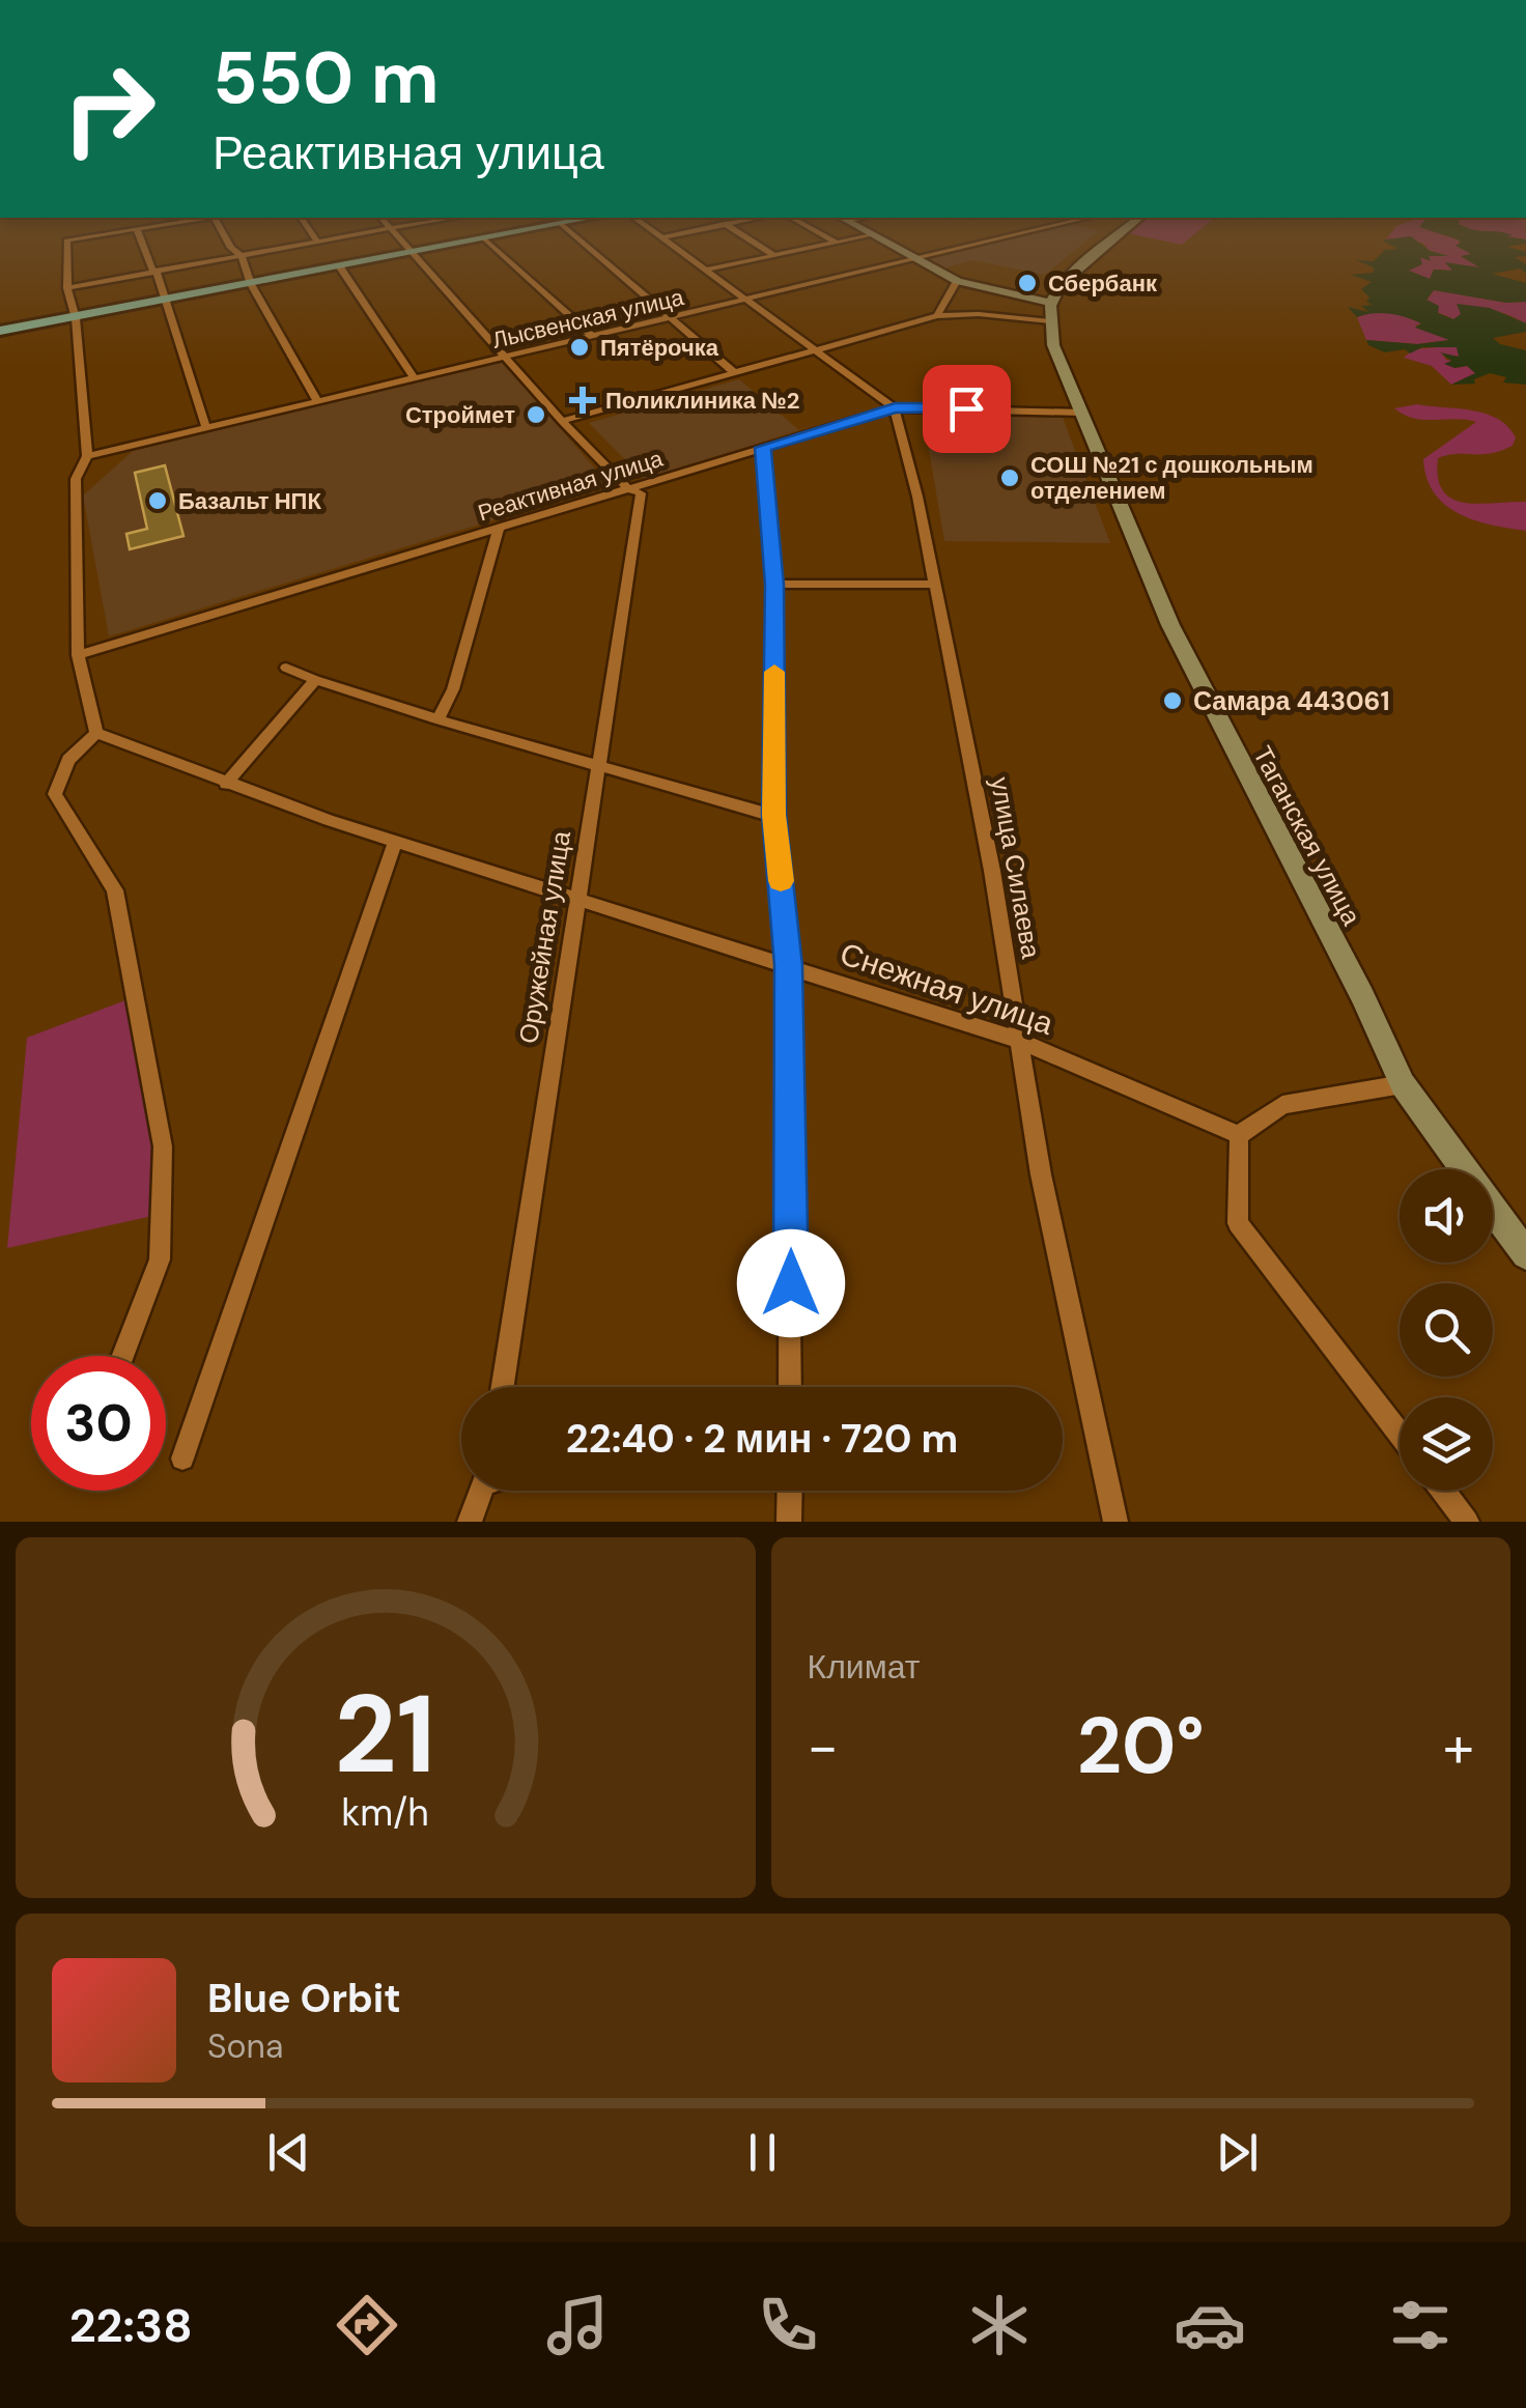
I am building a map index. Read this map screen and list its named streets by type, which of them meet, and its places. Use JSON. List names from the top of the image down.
{
  "streets": {
    "main road": ["Таганская улица"],
    "street": [
      "Лысвенская улица",
      "Реактивная улица",
      "улица Силаева",
      "Оружейная улица",
      "Снежная улица"
    ]
  },
  "crossings": [
    ["Реактивная улица", "Таганская улица"],
    ["Реактивная улица", "улица Силаева"],
    ["Реактивная улица", "Оружейная улица"],
    ["улица Силаева", "Снежная улица"],
    ["Оружейная улица", "Снежная улица"]
  ],
  "places": {
    "other": [
      "Сбербанк",
      "Пятёрочка",
      "Строймет",
      "СОШ №21 с дошкольным отделением",
      "Базальт НПК",
      "Самара 443061"
    ],
    "health": ["Поликлиника №2"]
  },
  "page": {
    "turn": ["550 m", "Реактивная улица"],
    "limit": "30",
    "trip": "22:40 · 2 мин · 720 m",
    "tile": "Климат",
    "heat": ["−", "20°", "+"],
    "song": ["Blue Orbit", "Sona"],
    "tabs": "22:38",
    "gauge": ["21", "km/h"]
  }
}
